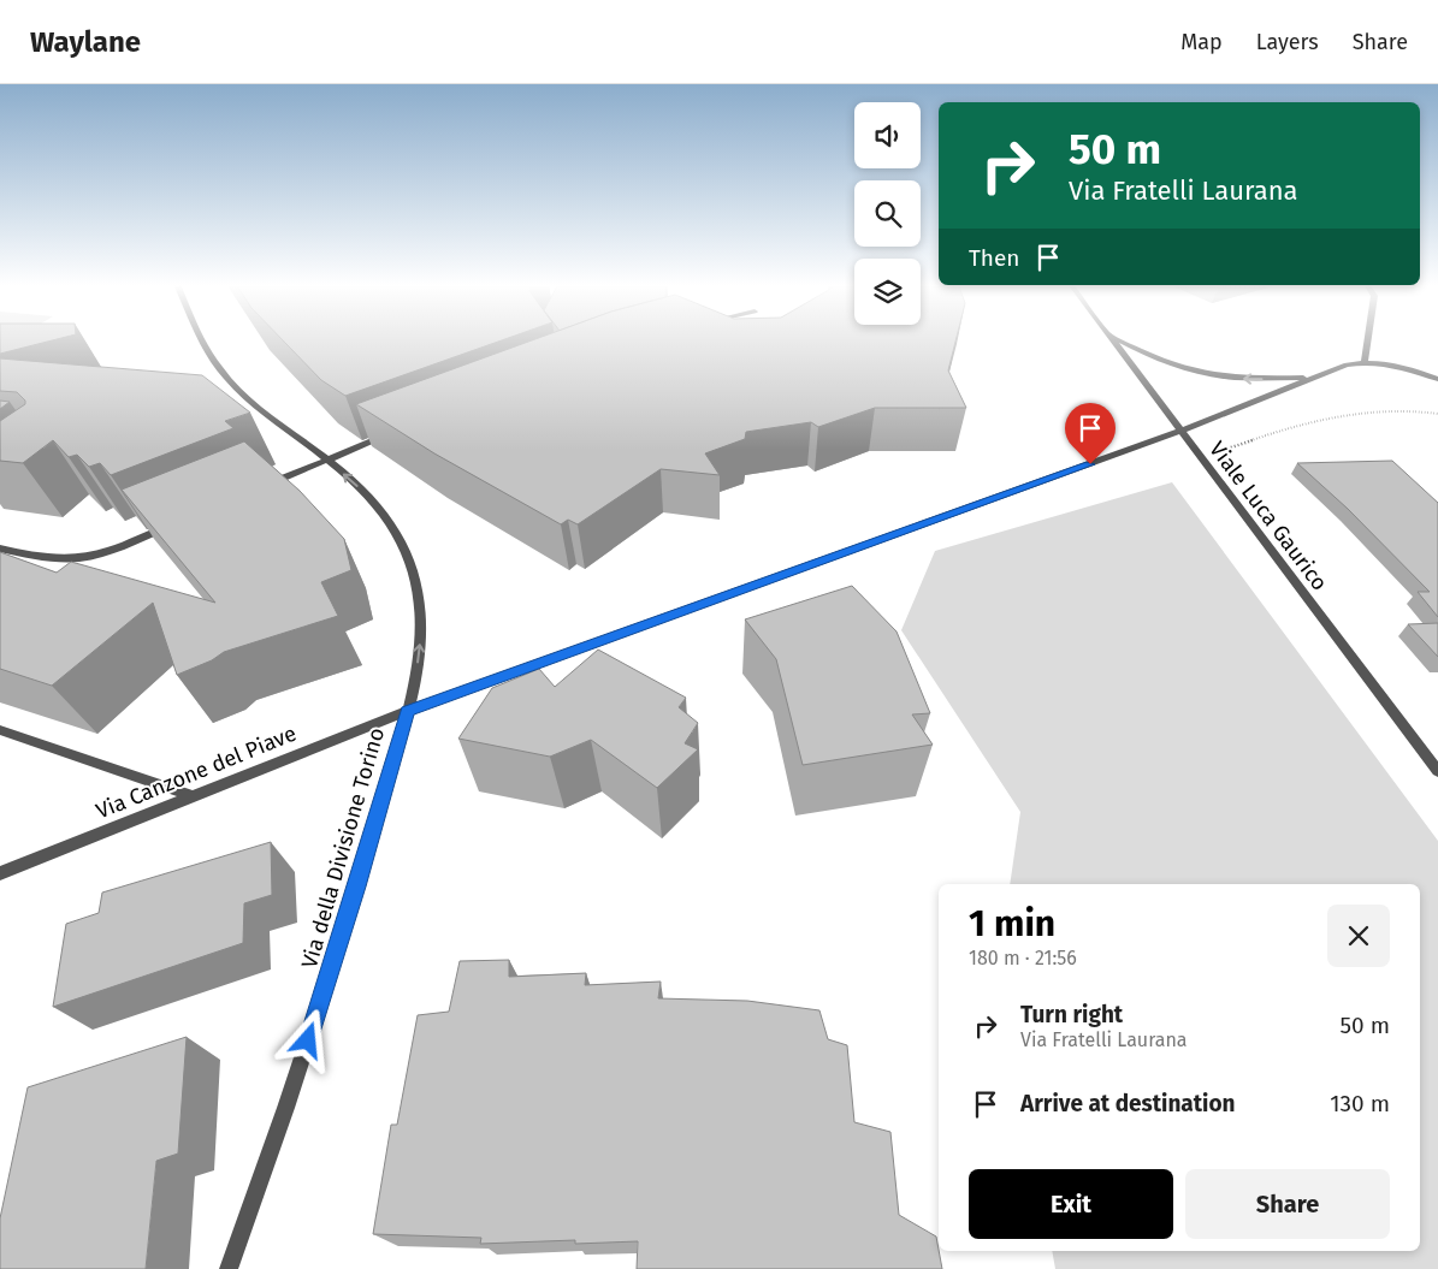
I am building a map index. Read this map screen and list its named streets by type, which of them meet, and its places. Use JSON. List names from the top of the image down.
{
  "streets": {
    "street": ["Viale Luca Gaurico", "Via Canzone del Piave", "Via della Divisione Torino"]
  },
  "crossings": [
    ["Viale Luca Gaurico", "Via Canzone del Piave"],
    ["Via Canzone del Piave", "Via della Divisione Torino"]
  ],
  "page": {
    "header": "Waylane",
    "nav": ["Map", "Layers", "Share"],
    "turn": ["50 m", "Via Fratelli Laurana"],
    "then": "Then",
    "heading": ["1 min", "180 m · 21:56"],
    "list": [
      {
        "name": "Turn right",
        "note": "Via Fratelli Laurana",
        "value": "50 m"
      },
      {
        "name": "Arrive at destination",
        "value": "130 m"
      }
    ],
    "buttons": ["Exit", "Share"]
  }
}
